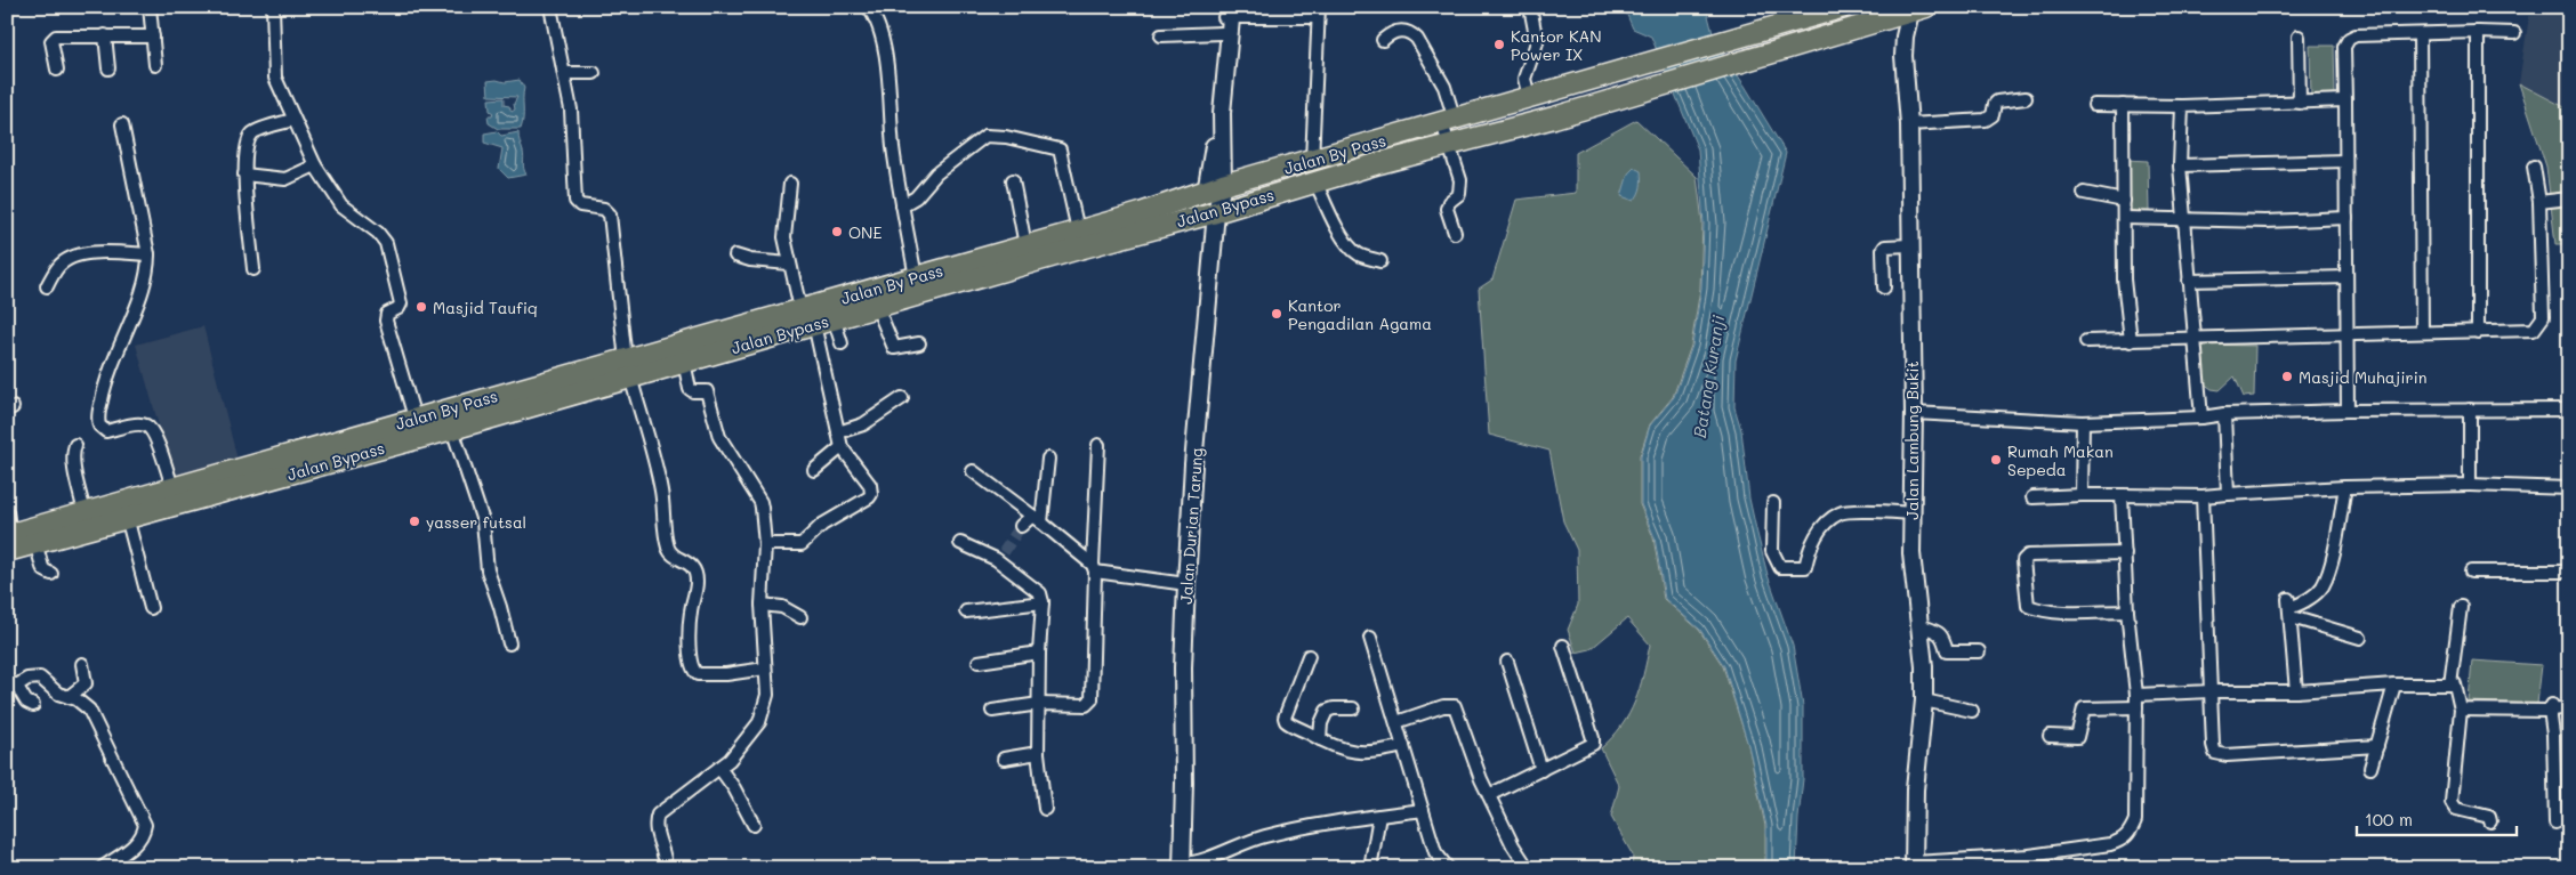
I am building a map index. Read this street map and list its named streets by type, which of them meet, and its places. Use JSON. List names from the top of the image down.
{
  "streets": {
    "highway": ["Jalan By Pass", "Jalan Bypass"],
    "street": ["Jalan Lambung Bukit", "Jalan Durian Tarung"]
  },
  "crossings": [
    ["Jalan By Pass", "Jalan Bypass"],
    ["Jalan By Pass", "Jalan Durian Tarung"],
    ["Jalan Bypass", "Jalan Lambung Bukit"],
    ["Jalan Bypass", "Jalan Durian Tarung"]
  ],
  "water": ["Batang Kuranji"],
  "places": [
    "Kantor KAN Power IX",
    "ONE",
    "Masjid Taufiq",
    "Kantor Pengadilan Agama",
    "Masjid Muhajirin",
    "Rumah Makan Sepeda",
    "yasser futsal"
  ],
  "scale_bar": "100 m"
}
